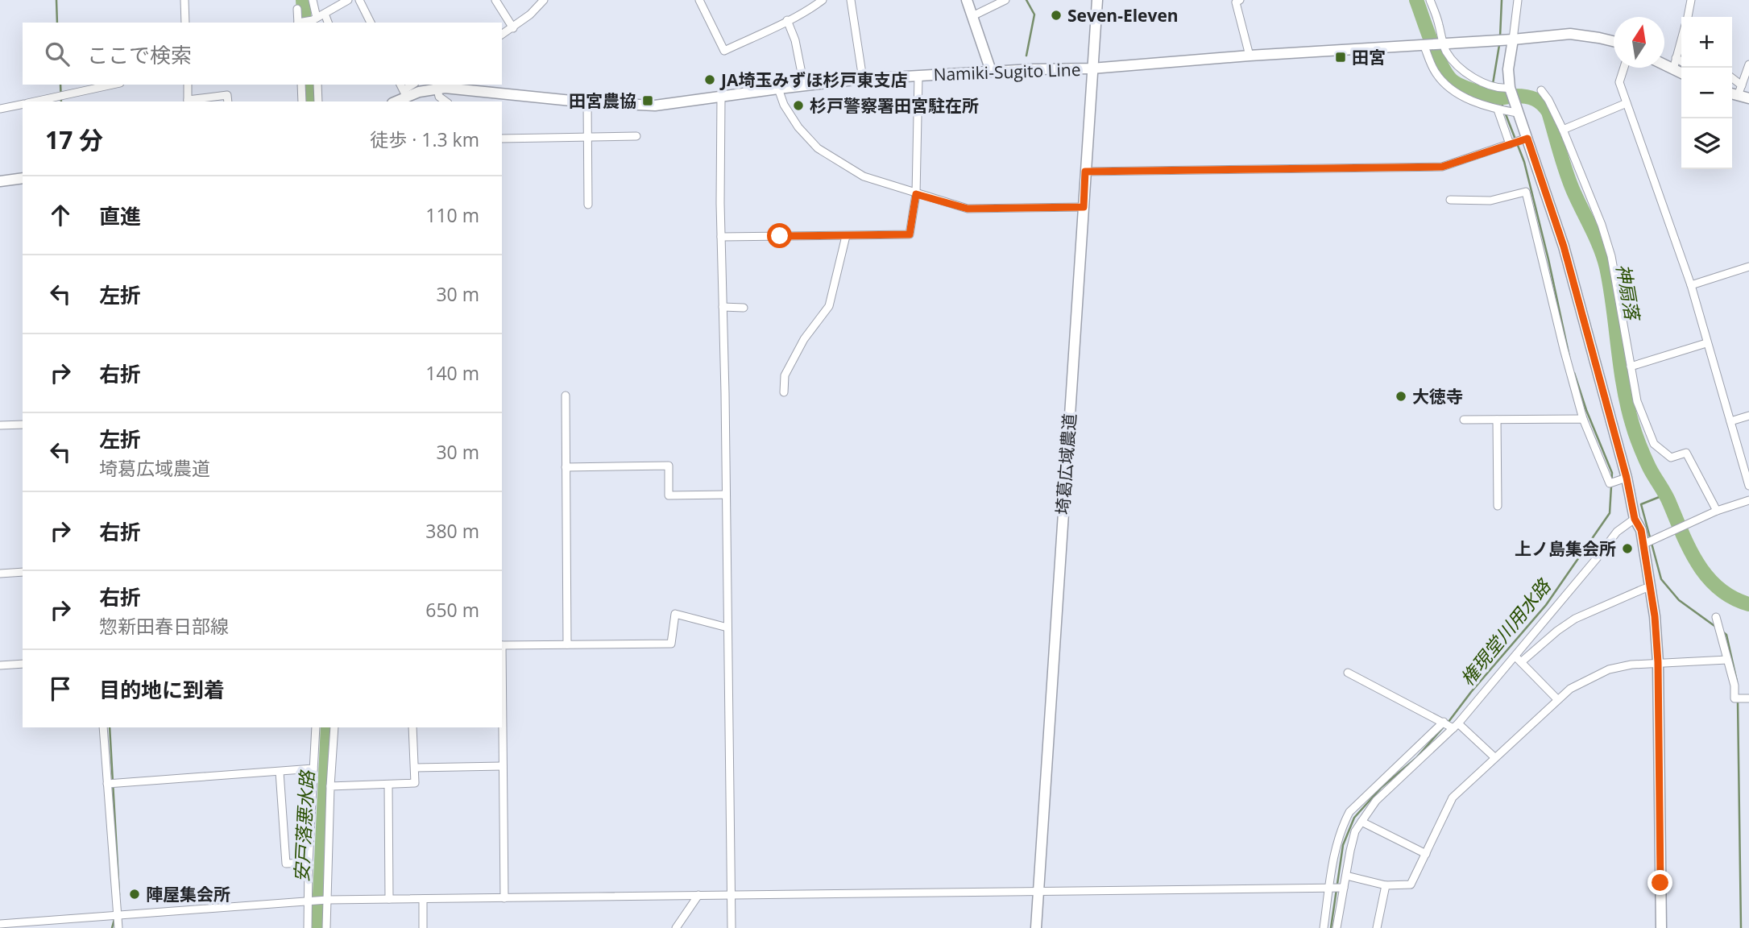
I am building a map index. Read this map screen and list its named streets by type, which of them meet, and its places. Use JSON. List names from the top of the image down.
{
  "streets": {
    "main road": ["Namiki-Sugito Line", "埼葛広域農道"]
  },
  "crossings": [
    ["Namiki-Sugito Line", "埼葛広域農道"]
  ],
  "water": ["神扇落", "権現堂川用水路", "安戸落悪水路"],
  "places": {
    "other": [
      "Seven-Eleven",
      "JA埼玉みずほ杉戸東支店",
      "杉戸警察署田宮駐在所",
      "大徳寺",
      "上ノ島集会所",
      "陣屋集会所"
    ],
    "transit": ["田宮", "田宮農協"]
  },
  "north": "top",
  "page": {
    "map_buttons": ["+", "−"],
    "search": "ここで検索",
    "heading": ["17 分", "徒歩 · 1.3 km"],
    "list": [
      ["直進", "110 m"],
      ["左折", "30 m"],
      ["右折", "140 m"],
      ["左折", "埼葛広域農道", "30 m"],
      ["右折", "380 m"],
      ["右折", "惣新田春日部線", "650 m"],
      "目的地に到着"
    ]
  }
}
